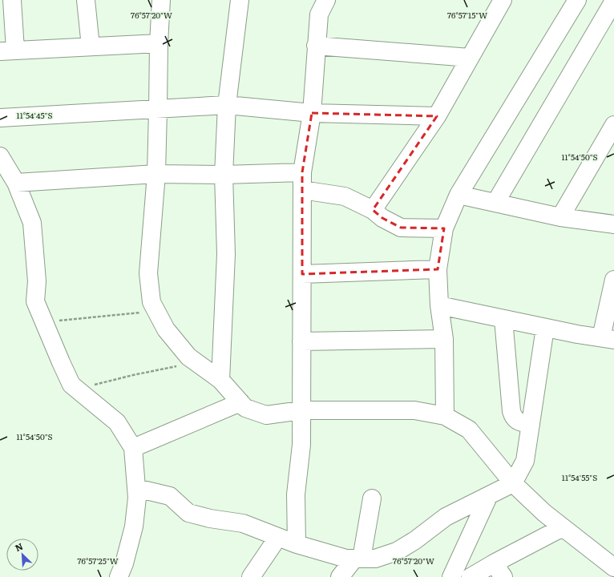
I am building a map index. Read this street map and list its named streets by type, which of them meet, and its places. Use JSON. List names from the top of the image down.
{
  "north": "top left",
  "coordinates": [
    "76°57'20\"W",
    "76°57'15\"W",
    "11°54'45\"S",
    "11°54'50\"S",
    "11°54'55\"S",
    "76°57'25\"W"
  ]
}
